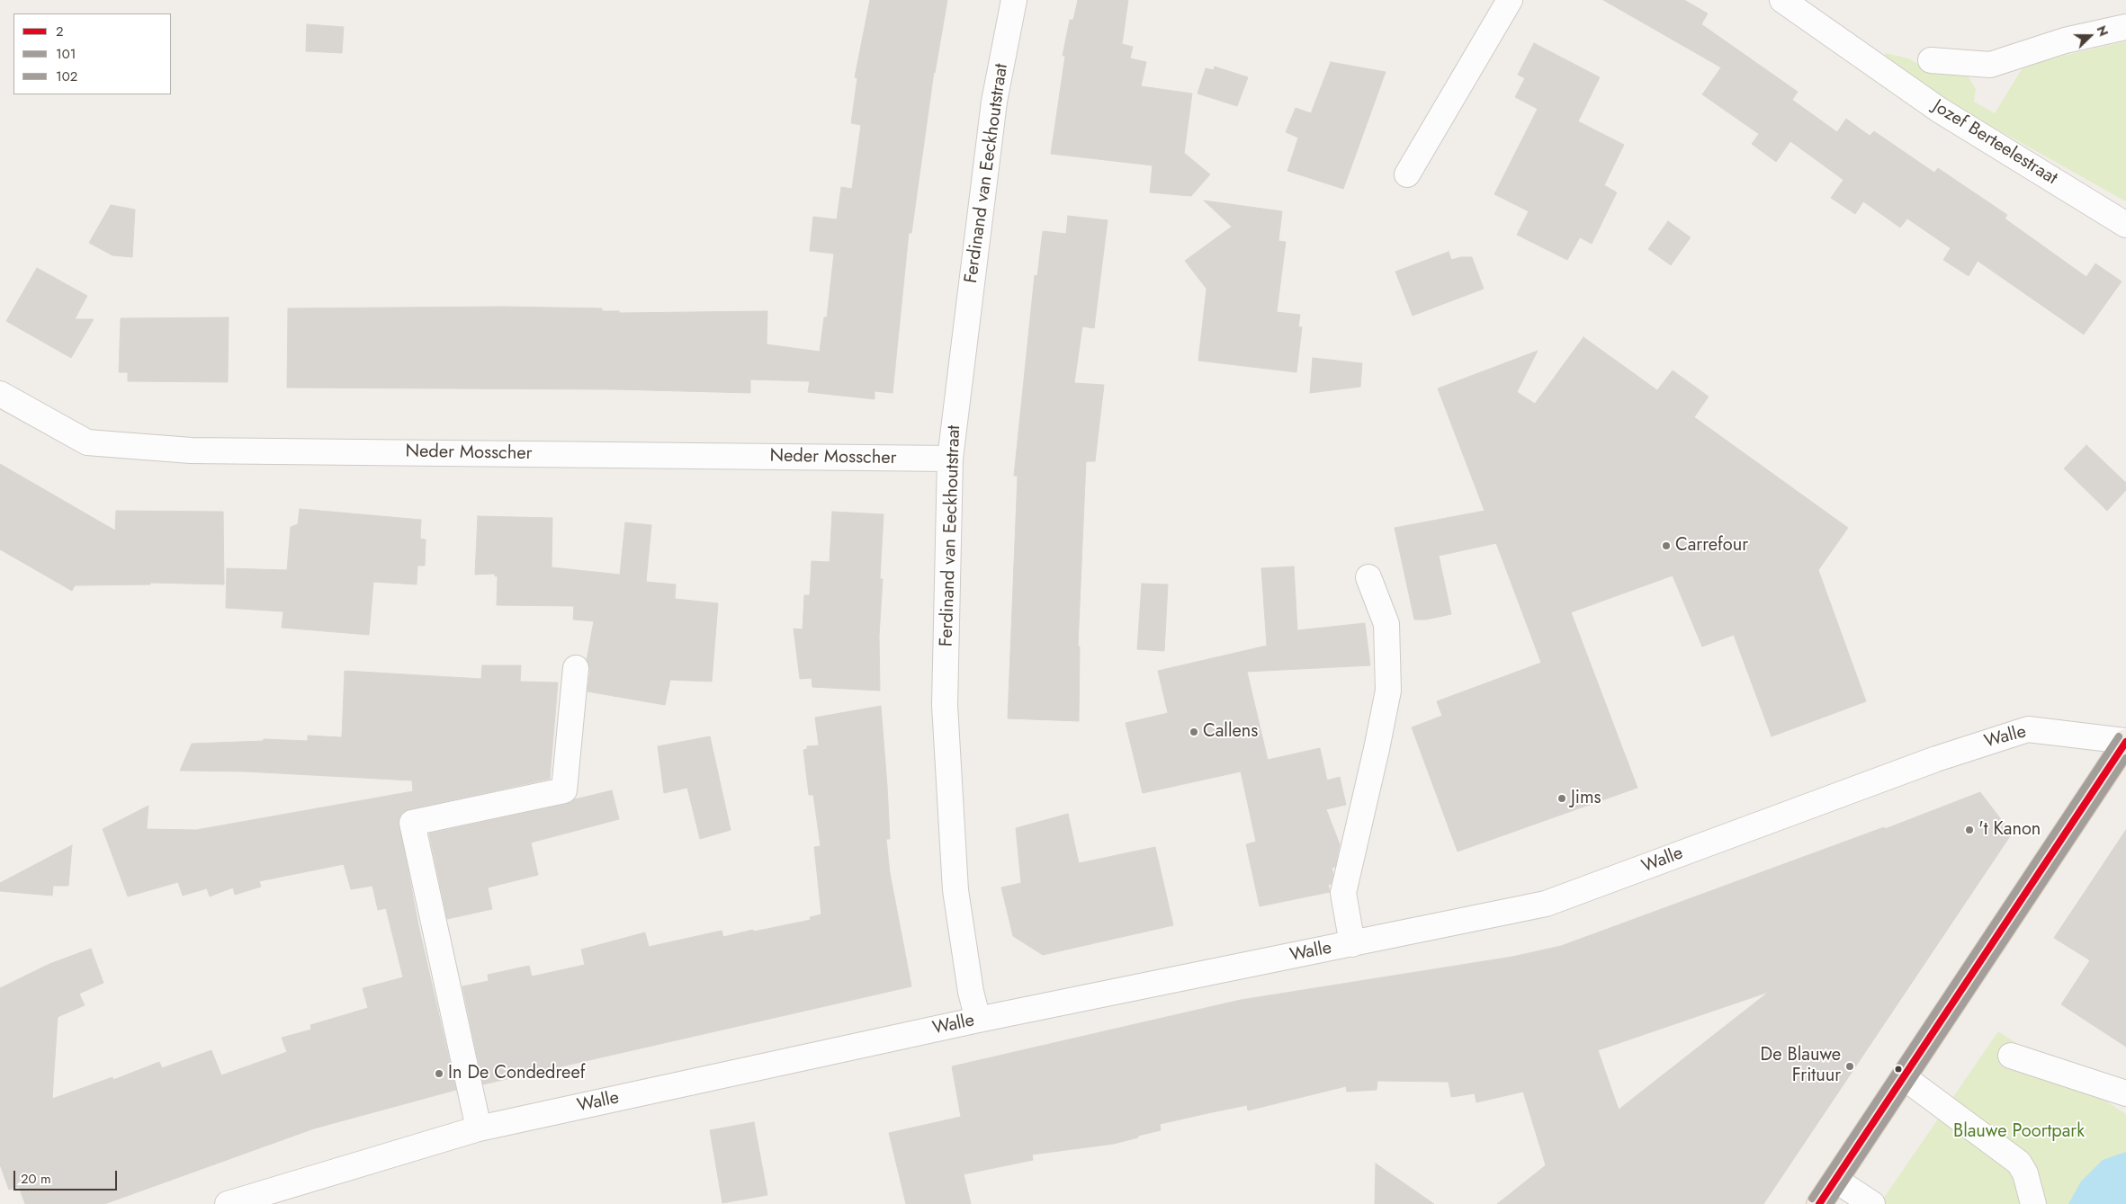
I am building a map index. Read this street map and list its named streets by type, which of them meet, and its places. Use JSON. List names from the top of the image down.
{
  "streets": {
    "street": [
      "Jozef Berteelestraat",
      "Ferdinand van Eeckhoutstraat",
      "Neder Mosscher",
      "Walle"
    ]
  },
  "crossings": [
    ["Ferdinand van Eeckhoutstraat", "Neder Mosscher"],
    ["Ferdinand van Eeckhoutstraat", "Walle"]
  ],
  "parks": ["Blauwe Poortpark"],
  "places": [
    "Carrefour",
    "Callens",
    "Jims",
    "'t Kanon",
    "De Blauwe Frituur",
    "In De Condedreef"
  ],
  "lines": ["transit line 102", "transit line 2", "transit line 101"],
  "legend": ["2", "101", "102"],
  "scale_bar": "20 m",
  "north": "right"
}
